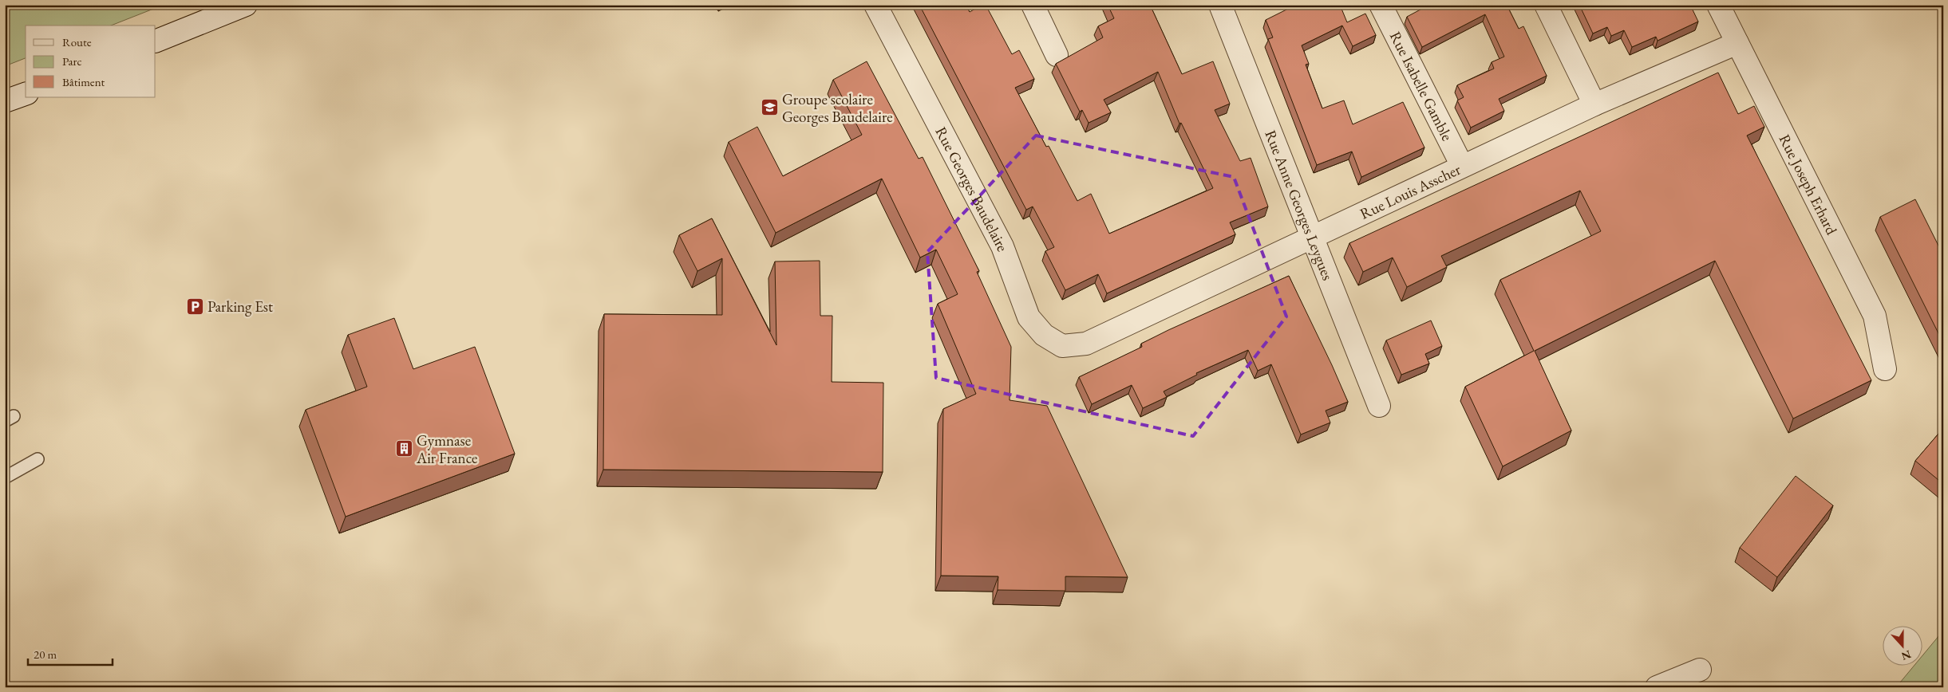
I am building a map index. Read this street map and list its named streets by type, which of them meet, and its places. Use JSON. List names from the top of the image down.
{
  "streets": {
    "street": [
      "Rue Isabelle Gamble",
      "Rue Joseph Erhard",
      "Rue Georges Baudelaire",
      "Rue Louis Asscher",
      "Rue Anne Georges Leygues"
    ]
  },
  "crossings": [
    ["Rue Isabelle Gamble", "Rue Louis Asscher"],
    ["Rue Joseph Erhard", "Rue Louis Asscher"],
    ["Rue Georges Baudelaire", "Rue Louis Asscher"],
    ["Rue Louis Asscher", "Rue Anne Georges Leygues"]
  ],
  "places": {
    "school or university": ["Groupe scolaire Georges Baudelaire"],
    "parking": ["Parking Est"],
    "building": ["Gymnase Air France"]
  },
  "legend": ["Route", "Parc", "Bâtiment"],
  "scale_bar": "20 m",
  "north": "bottom"
}
